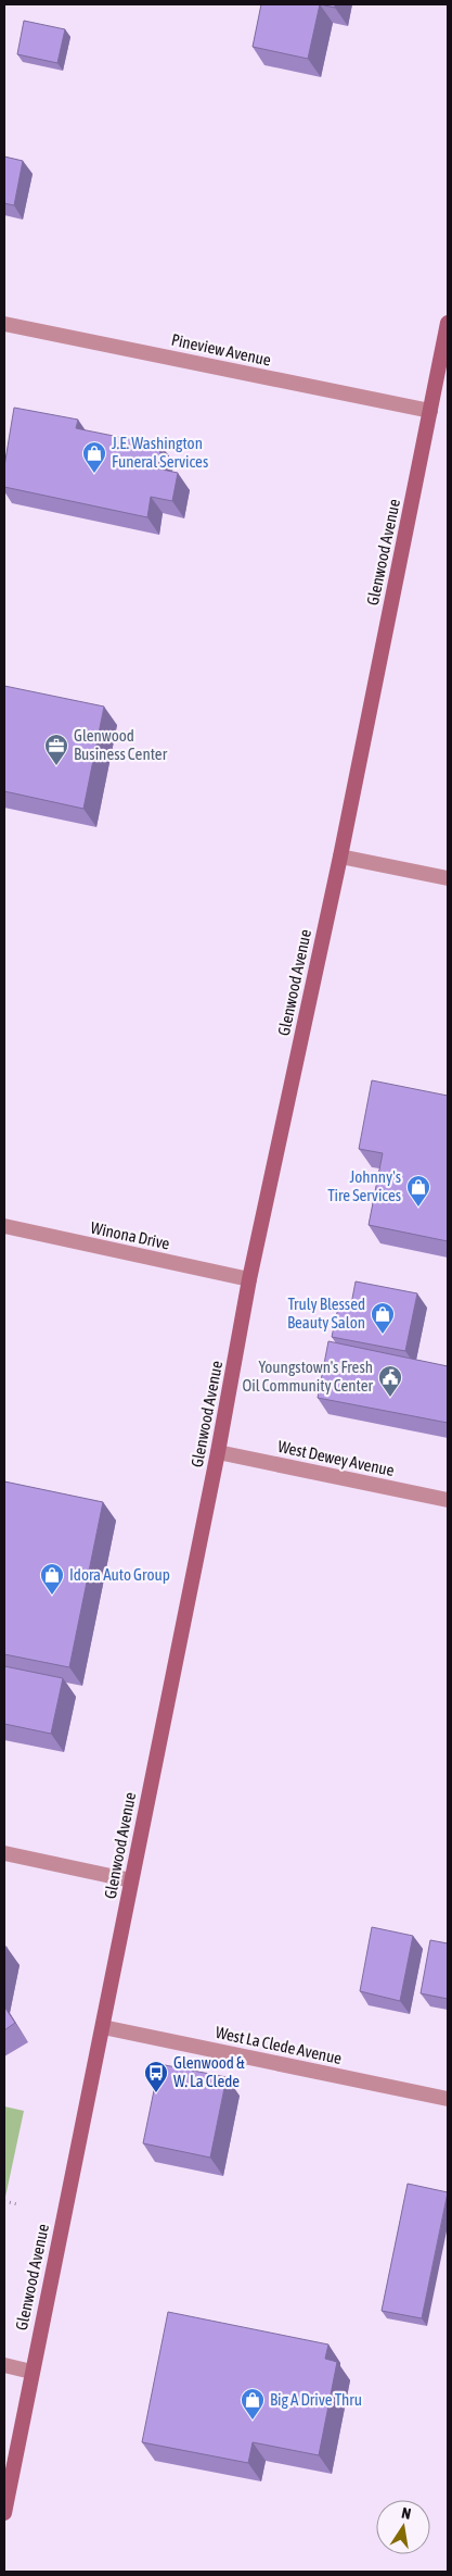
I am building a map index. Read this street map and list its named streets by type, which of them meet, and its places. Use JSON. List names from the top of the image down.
{
  "streets": {
    "main road": ["Glenwood Avenue"],
    "street": [
      "Pineview Avenue",
      "Winona Drive",
      "West Dewey Avenue",
      "West La Clede Avenue"
    ]
  },
  "crossings": [
    ["Pineview Avenue", "Glenwood Avenue"],
    ["Glenwood Avenue", "Winona Drive"],
    ["Glenwood Avenue", "West Dewey Avenue"],
    ["Glenwood Avenue", "West La Clede Avenue"]
  ],
  "places": {
    "shop": [
      "J.E. Washington Funeral Services",
      "Johnny's Tire Services",
      "Truly Blessed Beauty Salon",
      "Idora Auto Group",
      "Big A Drive Thru"
    ],
    "office": ["Glenwood Business Center"],
    "public building": ["Youngstown's Fresh Oil Community Center"],
    "bus stop": ["Glenwood & W. La Clede"]
  },
  "north": "top"
}
